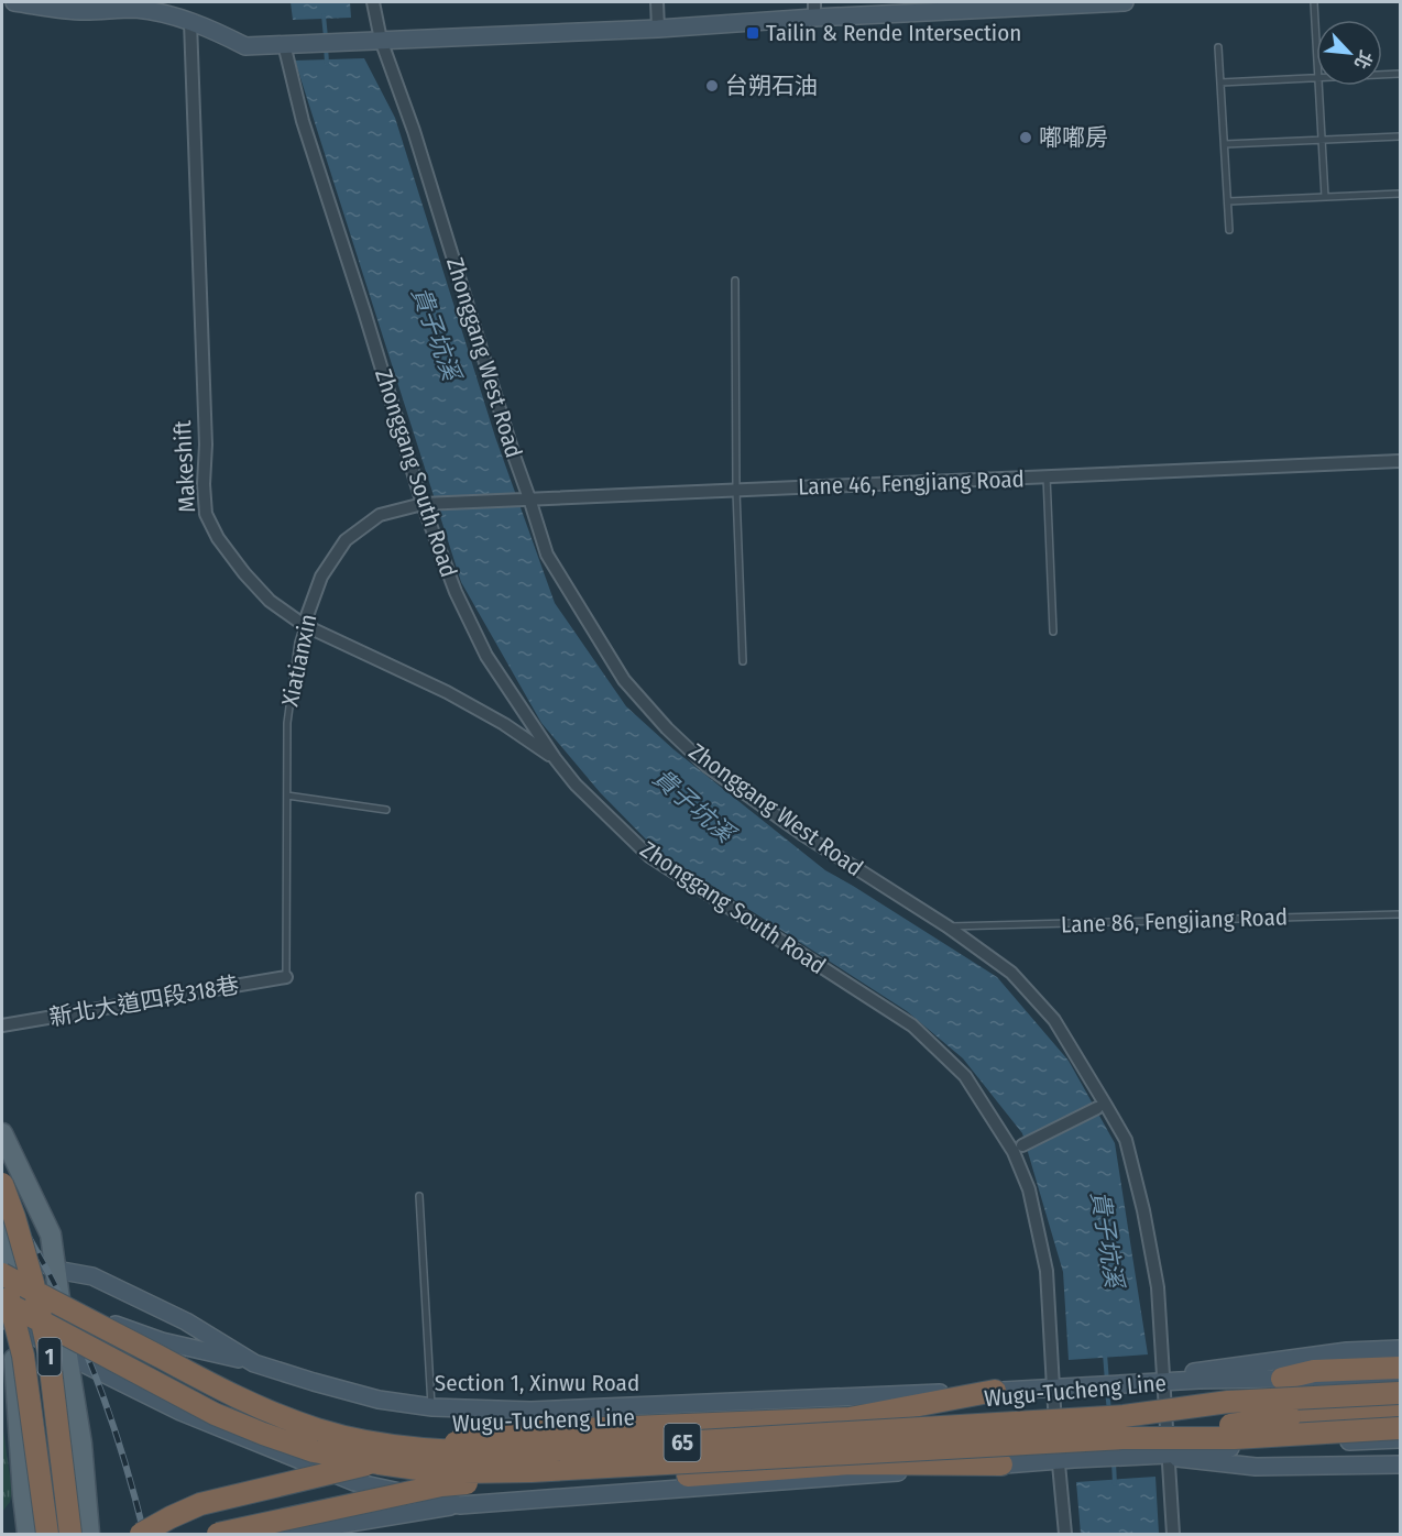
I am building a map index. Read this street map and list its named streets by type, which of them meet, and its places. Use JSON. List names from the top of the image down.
{
  "streets": {
    "highway": ["1", "Wugu-Tucheng Line", "65"],
    "main road": ["Section 1, Xinwu Road"],
    "street": [
      "Zhonggang West Road",
      "Makeshift",
      "Zhonggang South Road",
      "Lane 46, Fengjiang Road",
      "Xiatianxin",
      "新北大道四段318巷"
    ],
    "lane": ["Lane 86, Fengjiang Road"]
  },
  "crossings": [
    ["Zhonggang West Road", "Lane 46, Fengjiang Road"],
    ["Zhonggang West Road", "Lane 86, Fengjiang Road"],
    ["Zhonggang West Road", "Section 1, Xinwu Road"],
    ["Makeshift", "Zhonggang South Road"],
    ["Makeshift", "Xiatianxin"],
    ["Zhonggang South Road", "Lane 46, Fengjiang Road"],
    ["Zhonggang South Road", "Xiatianxin"],
    ["Zhonggang South Road", "Section 1, Xinwu Road"],
    ["Lane 46, Fengjiang Road", "Xiatianxin"],
    ["Xiatianxin", "新北大道四段318巷"],
    ["1", "Section 1, Xinwu Road"],
    ["1", "Wugu-Tucheng Line"]
  ],
  "water": ["貴子坑溪"],
  "places": {
    "transit": ["Tailin & Rende Intersection"],
    "other": ["台朔石油", "嘟嘟房"]
  },
  "north": "bottom right"
}
